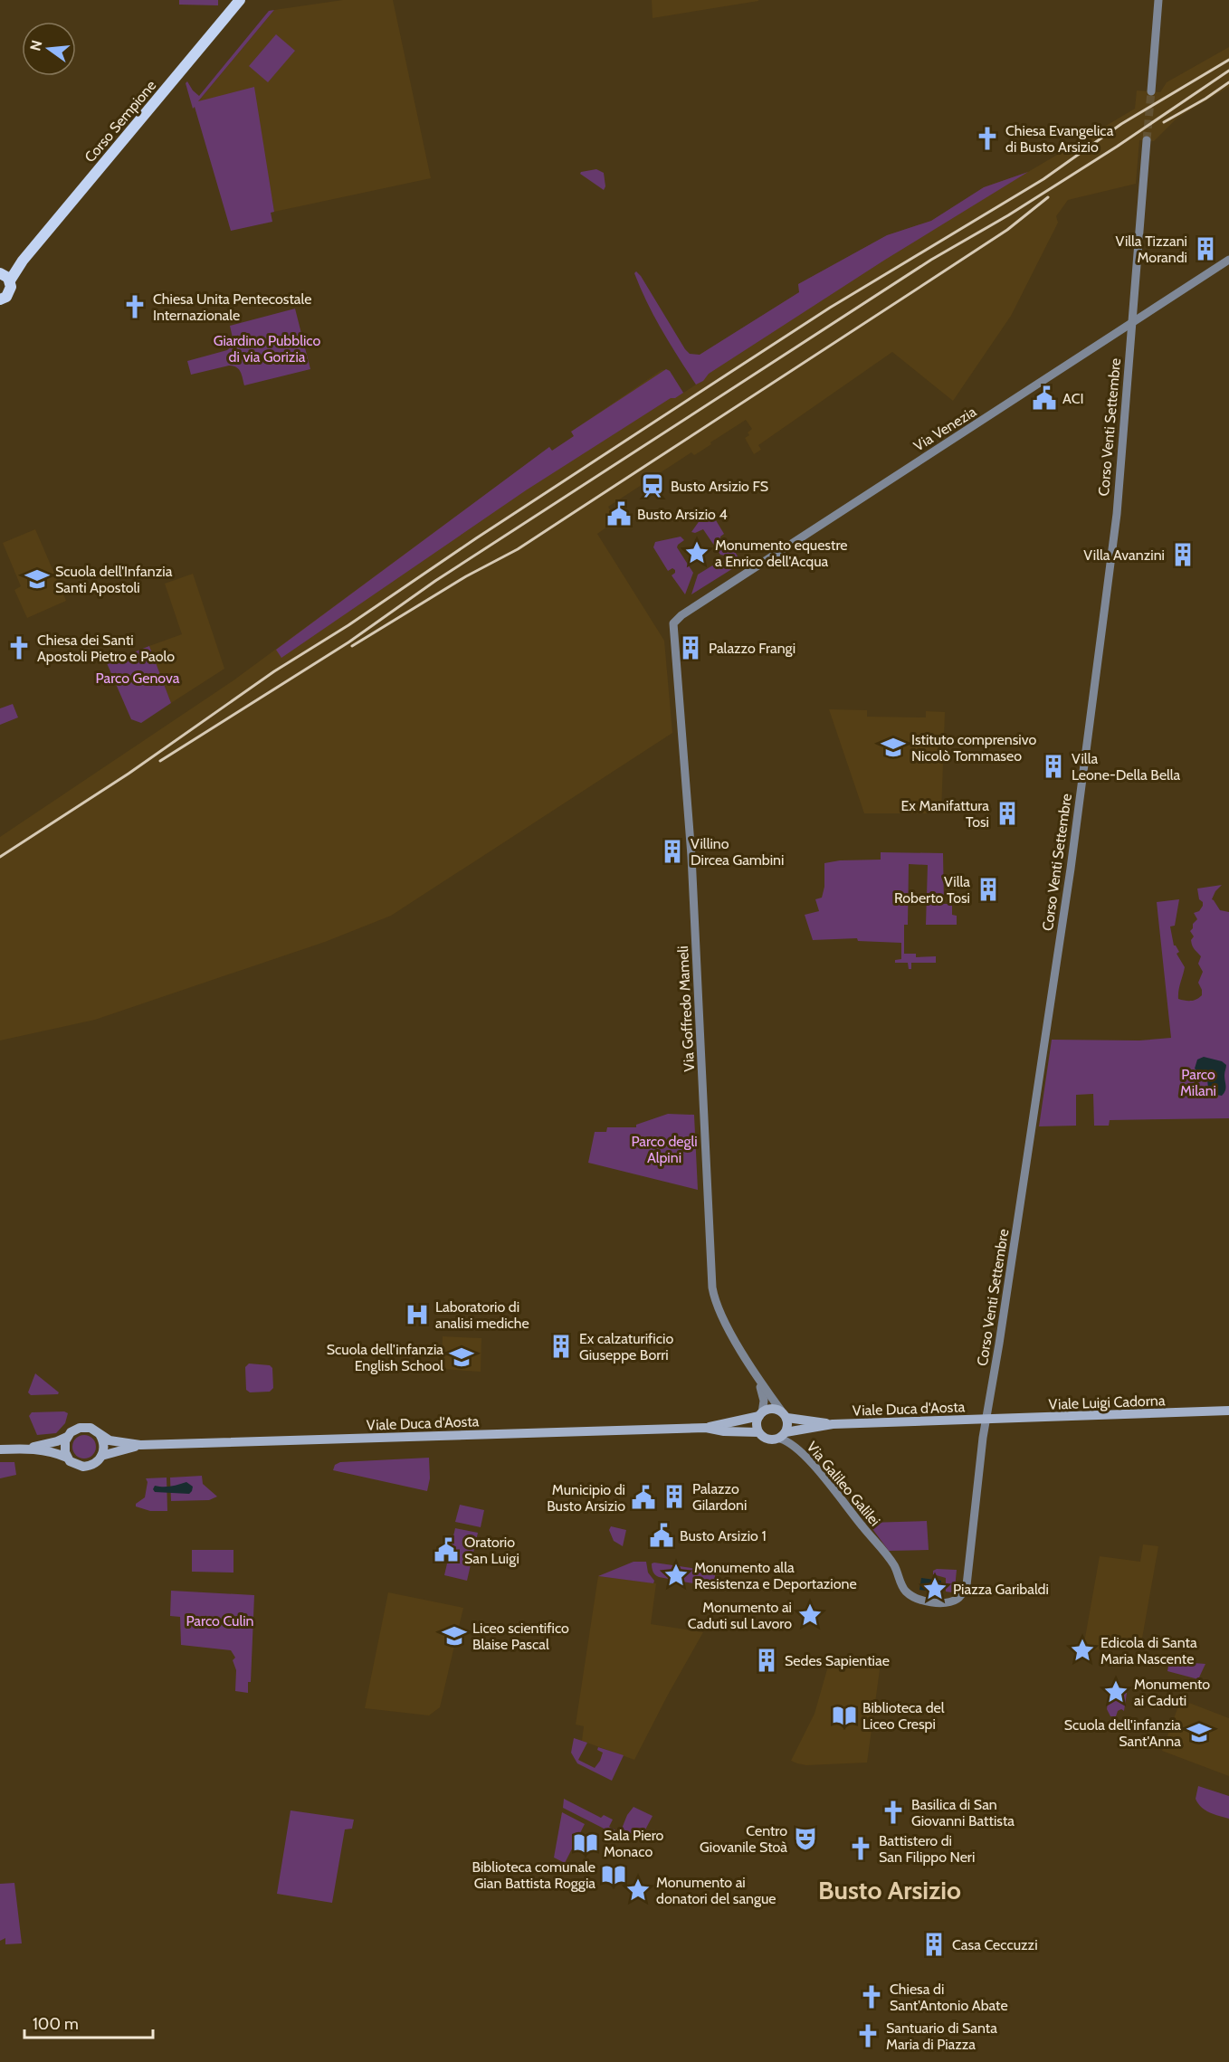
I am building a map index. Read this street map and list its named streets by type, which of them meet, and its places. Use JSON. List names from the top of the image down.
{
  "streets": {
    "main road": ["Corso Sempione", "Viale Luigi Cadorna", "Viale Duca d'Aosta"],
    "street": [
      "Corso Venti Settembre",
      "Via Venezia",
      "Via Goffredo Mameli",
      "Via Galileo Galilei"
    ]
  },
  "crossings": [
    ["Corso Venti Settembre", "Via Venezia"],
    ["Corso Venti Settembre", "Viale Luigi Cadorna"],
    ["Corso Venti Settembre", "Viale Duca d'Aosta"],
    ["Corso Venti Settembre", "Via Galileo Galilei"],
    ["Via Venezia", "Via Goffredo Mameli"],
    ["Via Goffredo Mameli", "Viale Duca d'Aosta"],
    ["Via Goffredo Mameli", "Via Galileo Galilei"],
    ["Viale Luigi Cadorna", "Viale Duca d'Aosta"],
    ["Viale Duca d'Aosta", "Via Galileo Galilei"]
  ],
  "districts": ["Busto Arsizio"],
  "parks": [
    "Giardino Pubblico di via Gorizia",
    "Parco Genova",
    "Parco Milani",
    "Parco degli Alpini",
    "Parco Culin"
  ],
  "places": {
    "church": [
      "Chiesa Evangelica di Busto Arsizio",
      "Chiesa Unita Pentecostale Internazionale",
      "Chiesa dei Santi Apostoli Pietro e Paolo",
      "Basilica di San Giovanni Battista",
      "Battistero di San Filippo Neri",
      "Chiesa di Sant'Antonio Abate",
      "Santuario di Santa Maria di Piazza"
    ],
    "building": [
      "Villa Tizzani Morandi",
      "Villa Avanzini",
      "Palazzo Frangi",
      "Villa Leone-Della Bella",
      "Ex Manifattura Tosi",
      "Villino Dircea Gambini",
      "Villa Roberto Tosi",
      "Ex calzaturificio Giuseppe Borri",
      "Palazzo Gilardoni",
      "Sedes Sapientiae",
      "Casa Ceccuzzi"
    ],
    "public building": [
      "ACI",
      "Busto Arsizio 4",
      "Municipio di Busto Arsizio",
      "Busto Arsizio 1",
      "Oratorio San Luigi"
    ],
    "station": ["Busto Arsizio FS"],
    "place": [
      "Monumento equestre a Enrico dell'Acqua",
      "Monumento alla Resistenza e Deportazione",
      "Piazza Garibaldi",
      "Monumento ai Caduti sul Lavoro",
      "Edicola di Santa Maria Nascente",
      "Monumento ai Caduti",
      "Monumento ai donatori del sangue"
    ],
    "school or university": [
      "Scuola dell'Infanzia Santi Apostoli",
      "Istituto comprensivo Nicolò Tommaseo",
      "Scuola dell'infanzia English School",
      "Liceo scientifico Blaise Pascal",
      "Scuola dell'infanzia Sant'Anna"
    ],
    "hospital": ["Laboratorio di analisi mediche"],
    "library": ["Biblioteca del Liceo Crespi", "Sala Piero Monaco", "Biblioteca comunale Gian Battista Roggia"],
    "theatre": ["Centro Giovanile Stoà"]
  },
  "scale_bar": "100 m",
  "north": "left"
}
